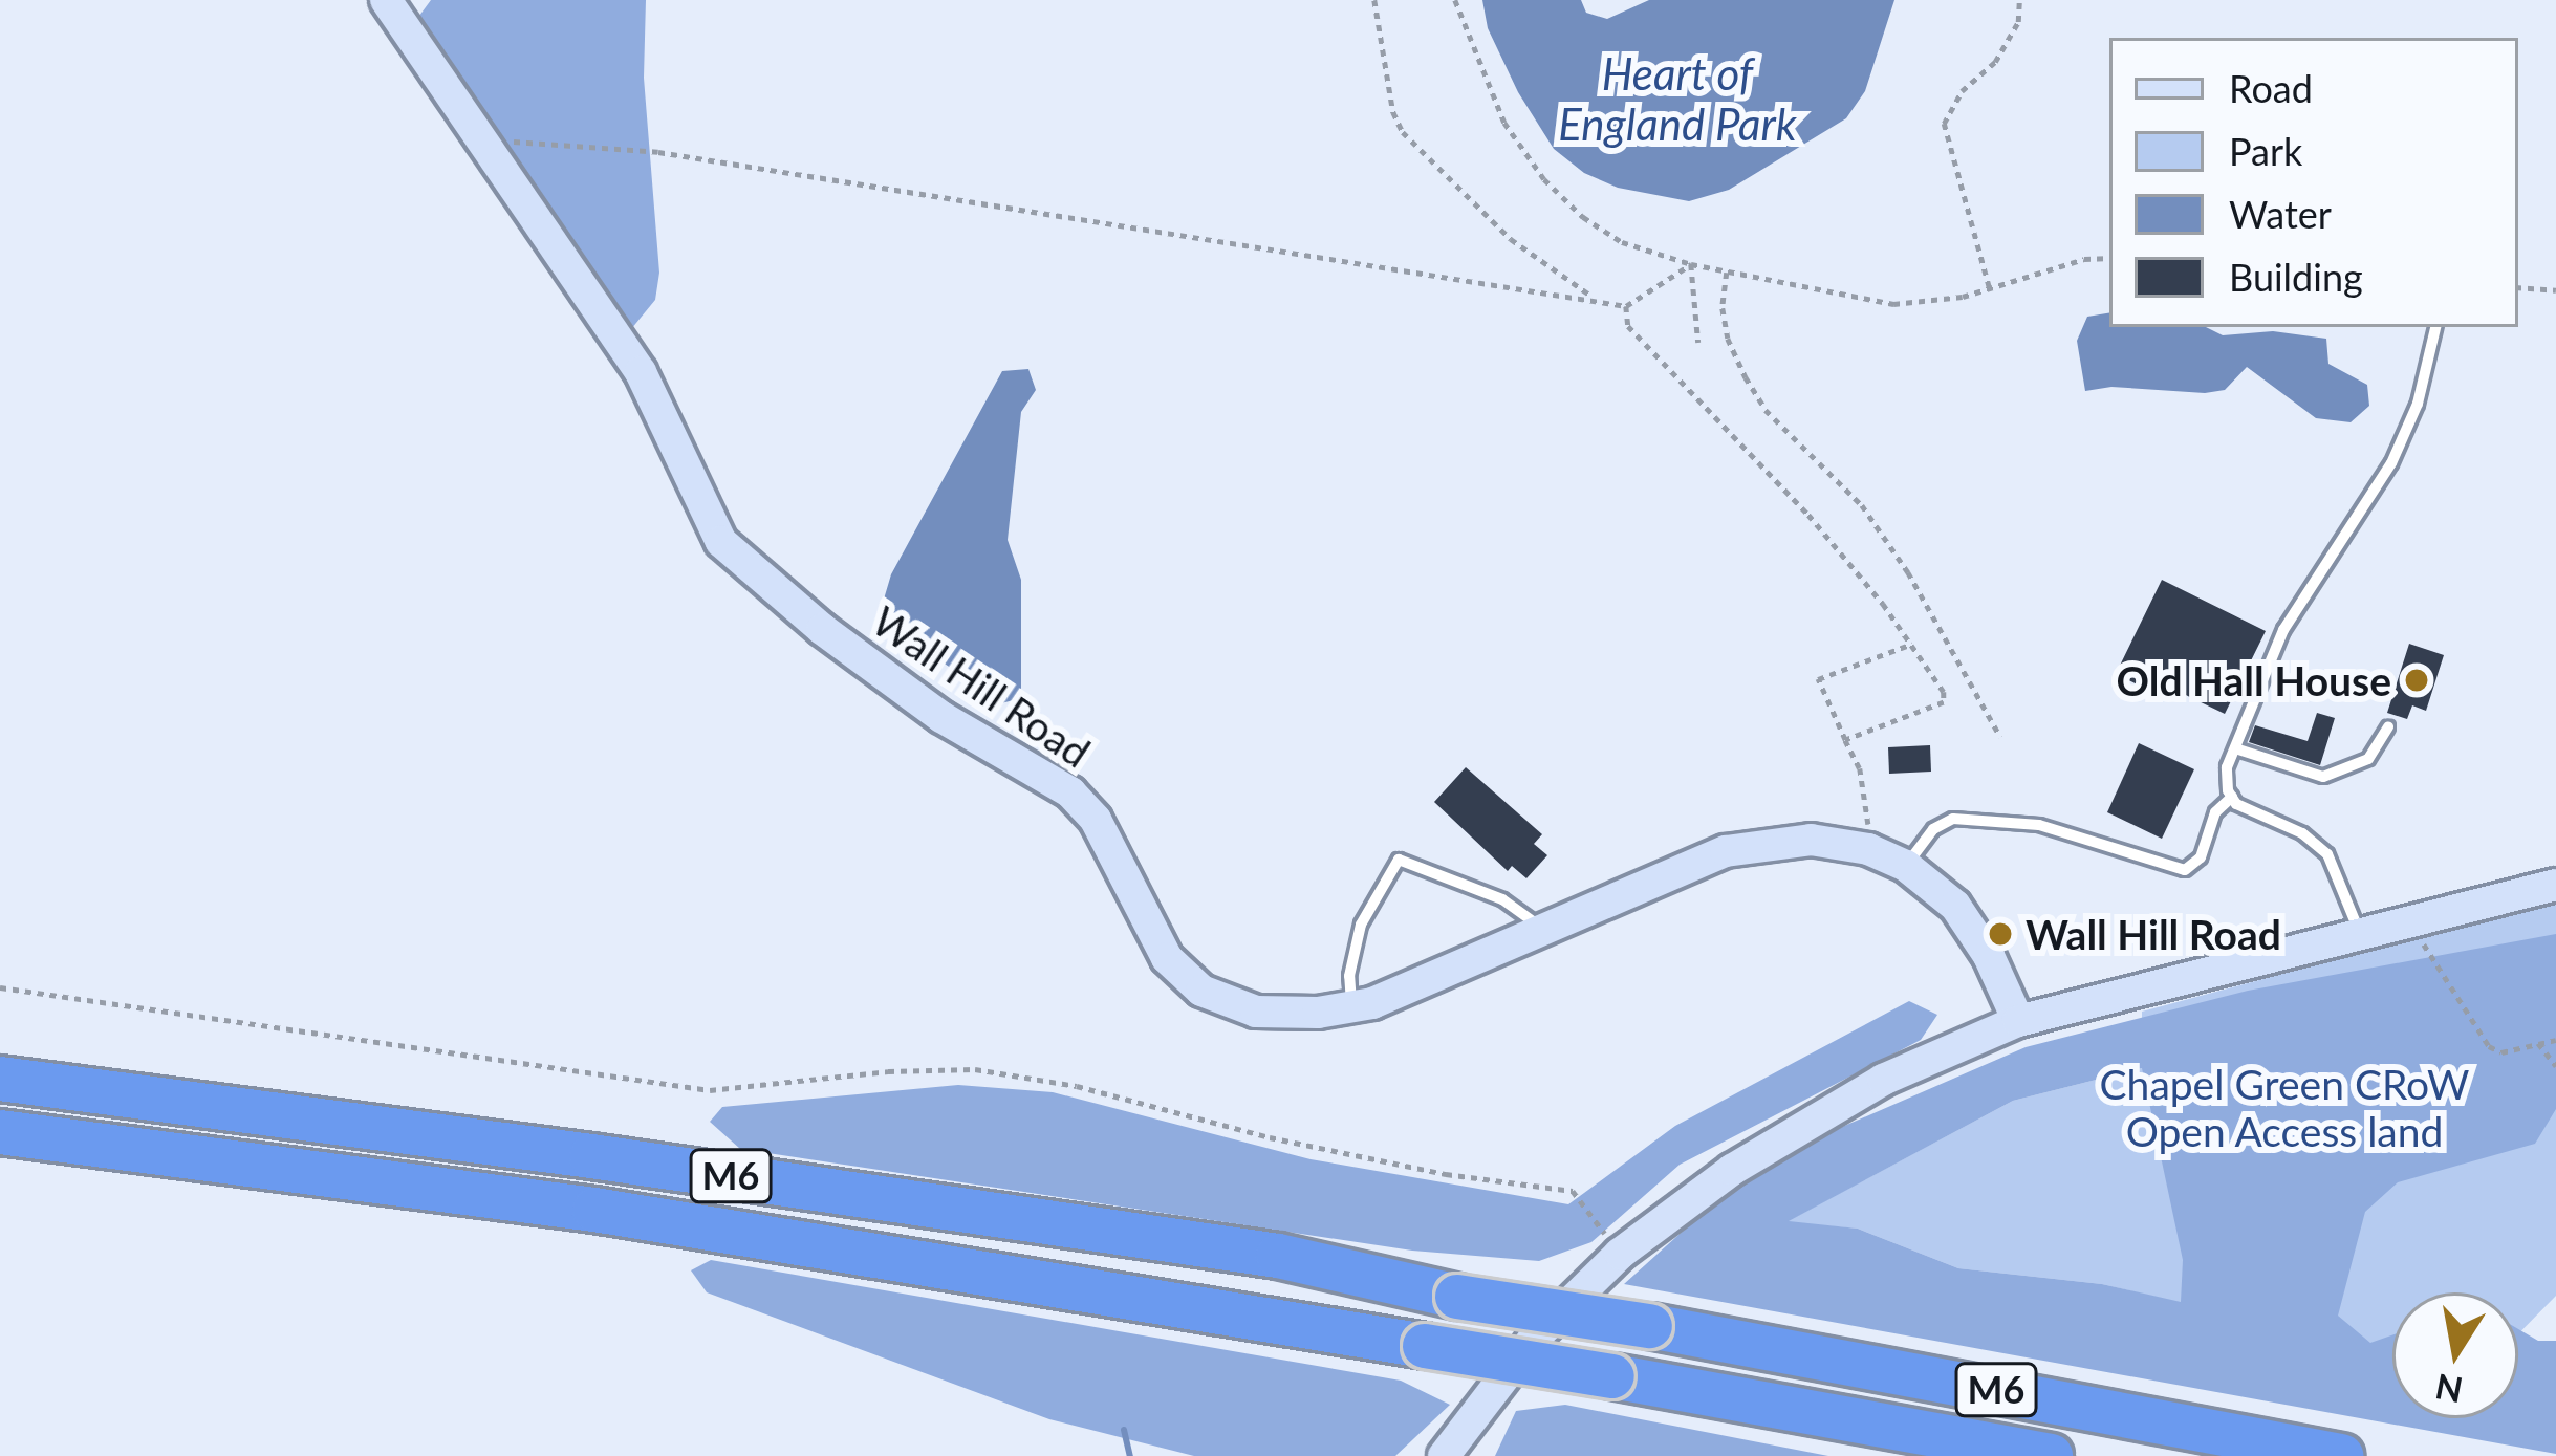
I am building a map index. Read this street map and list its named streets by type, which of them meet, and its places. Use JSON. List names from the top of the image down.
{
  "streets": {
    "highway": ["M6"],
    "street": ["Wall Hill Road"]
  },
  "water": ["Heart of England Park"],
  "parks": ["Chapel Green CRoW Open Access land"],
  "places": ["Old Hall House", "Wall Hill Road"],
  "legend": [
    "Road",
    "Park",
    "Water",
    "Building"
  ],
  "north": "bottom"
}
